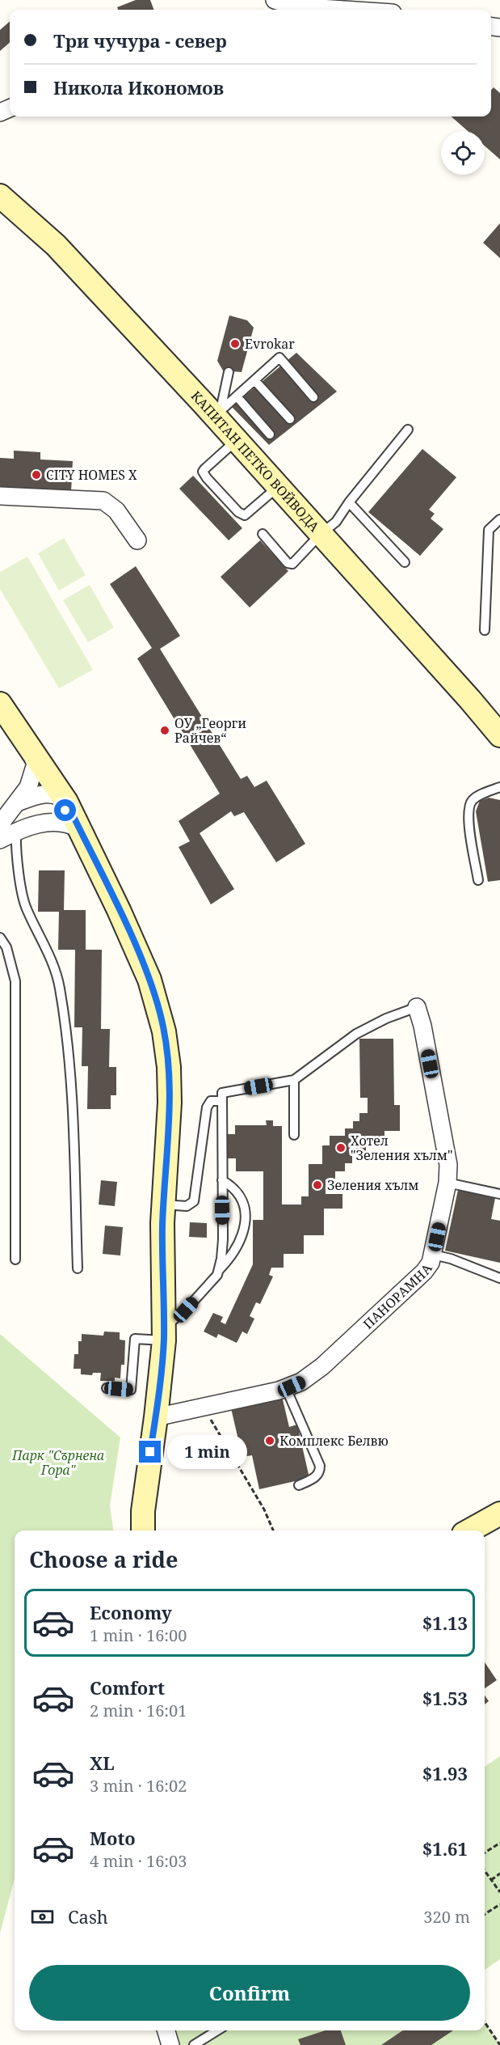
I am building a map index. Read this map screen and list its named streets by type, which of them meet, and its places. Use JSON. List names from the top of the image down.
{
  "streets": {
    "street": ["КАПИТАН ПЕТКО ВОЙВОДА", "ПАНОРАМНА"]
  },
  "parks": ["Парк \"Сърнена Гора\""],
  "places": [
    "Evrokar",
    "CITY HOMES X",
    "ОУ „Георги Райчев“",
    "Хотел \"Зеления хълм\"",
    "Зеления хълм",
    "Комплекс Белвю"
  ],
  "page": {
    "banner": ["Три чучура - север", "Никола Икономов"],
    "bubble": "1 min",
    "heading": "Choose a ride",
    "list": [
      {
        "name": "Economy",
        "note": "1 min · 16:00",
        "value": "$1.13"
      },
      {
        "name": "Comfort",
        "note": "2 min · 16:01",
        "value": "$1.53"
      },
      {
        "name": "XL",
        "note": "3 min · 16:02",
        "value": "$1.93"
      },
      {
        "name": "Moto",
        "note": "4 min · 16:03",
        "value": "$1.61"
      }
    ],
    "pay": ["Cash", "320 m"],
    "buttons": "Confirm"
  }
}
